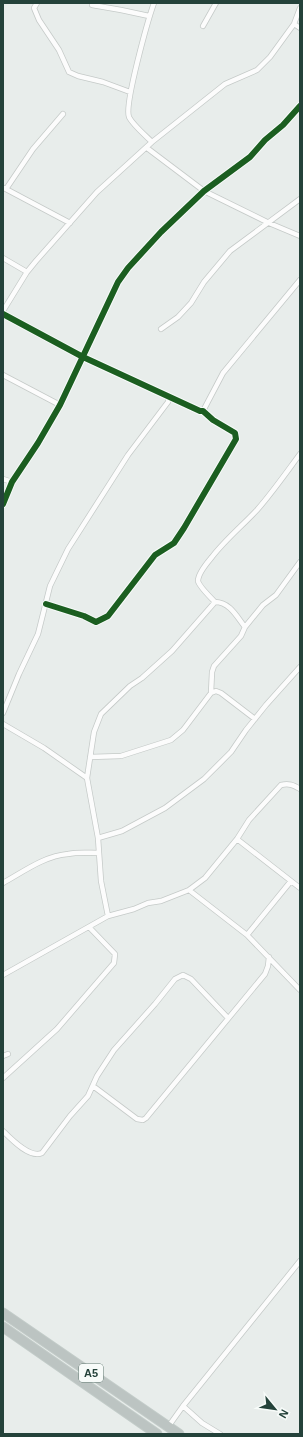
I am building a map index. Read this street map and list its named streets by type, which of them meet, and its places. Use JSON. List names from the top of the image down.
{
  "streets": {
    "highway": ["A5"]
  },
  "north": "bottom right"
}
